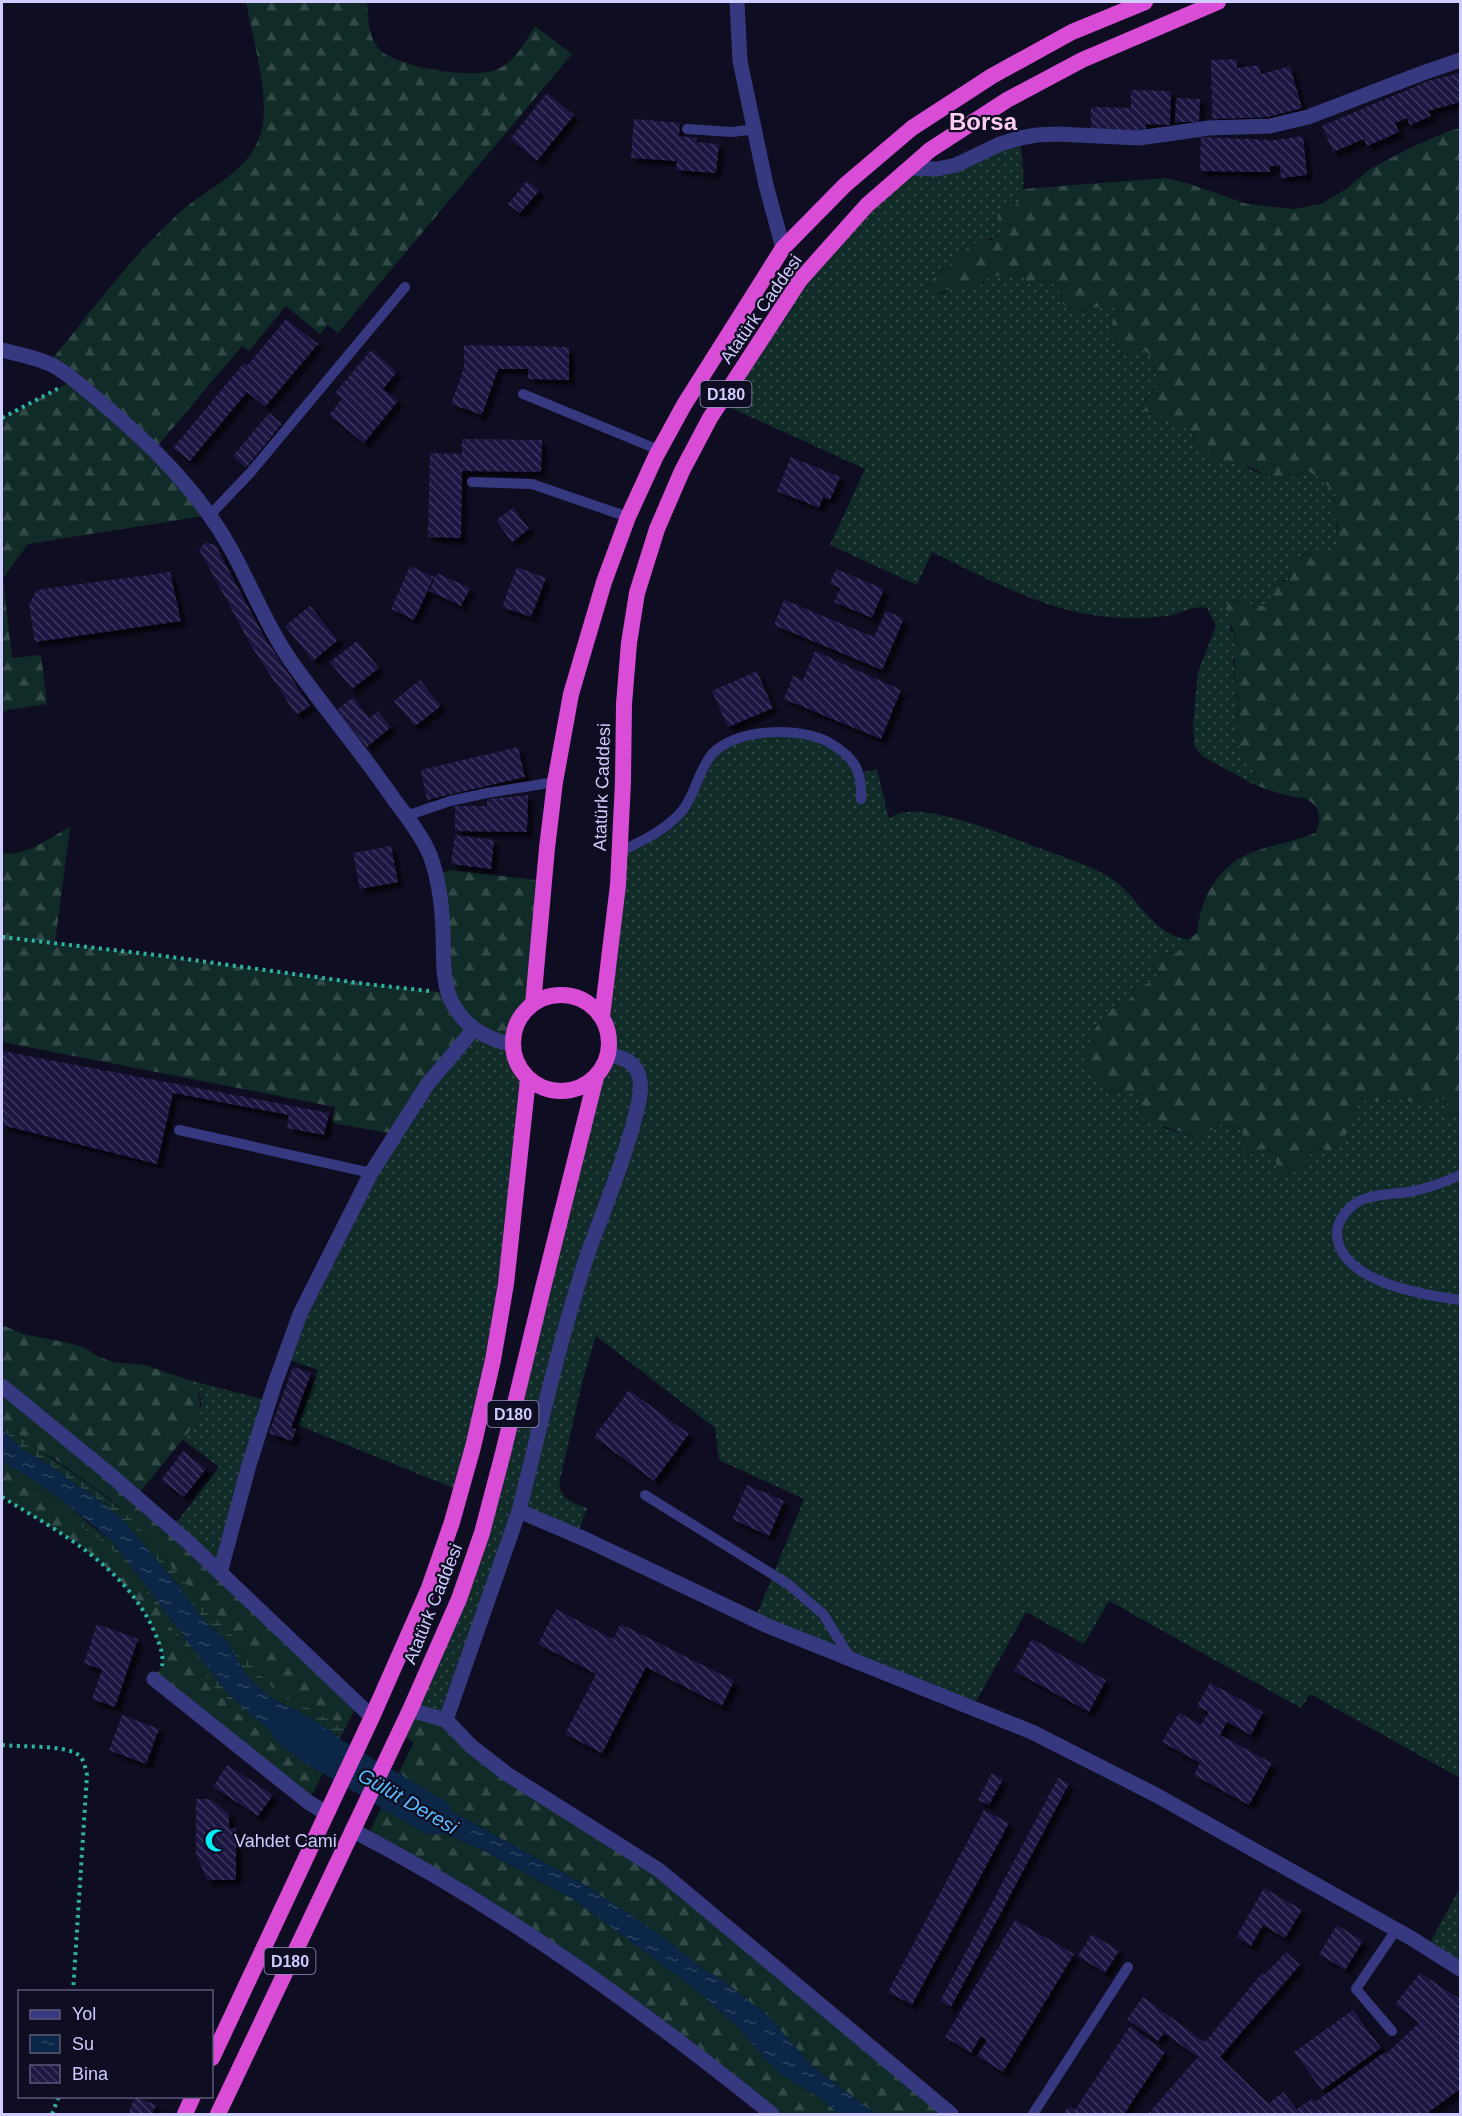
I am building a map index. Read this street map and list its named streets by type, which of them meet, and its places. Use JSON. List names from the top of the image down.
{
  "streets": {
    "highway": ["Atatürk Caddesi", "D180"]
  },
  "districts": ["Borsa"],
  "water": ["Gülüt Deresi"],
  "places": {
    "mosque": ["Vahdet Cami"]
  },
  "legend": ["Yol", "Su", "Bina"]
}
